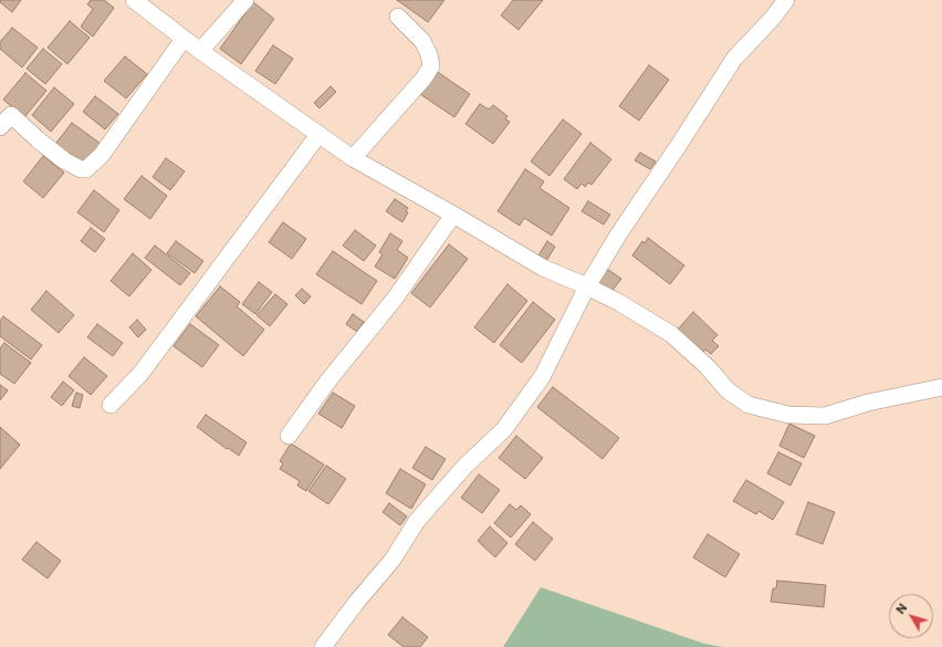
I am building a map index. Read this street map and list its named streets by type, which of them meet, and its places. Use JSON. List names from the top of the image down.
{
  "north": "top left"
}
